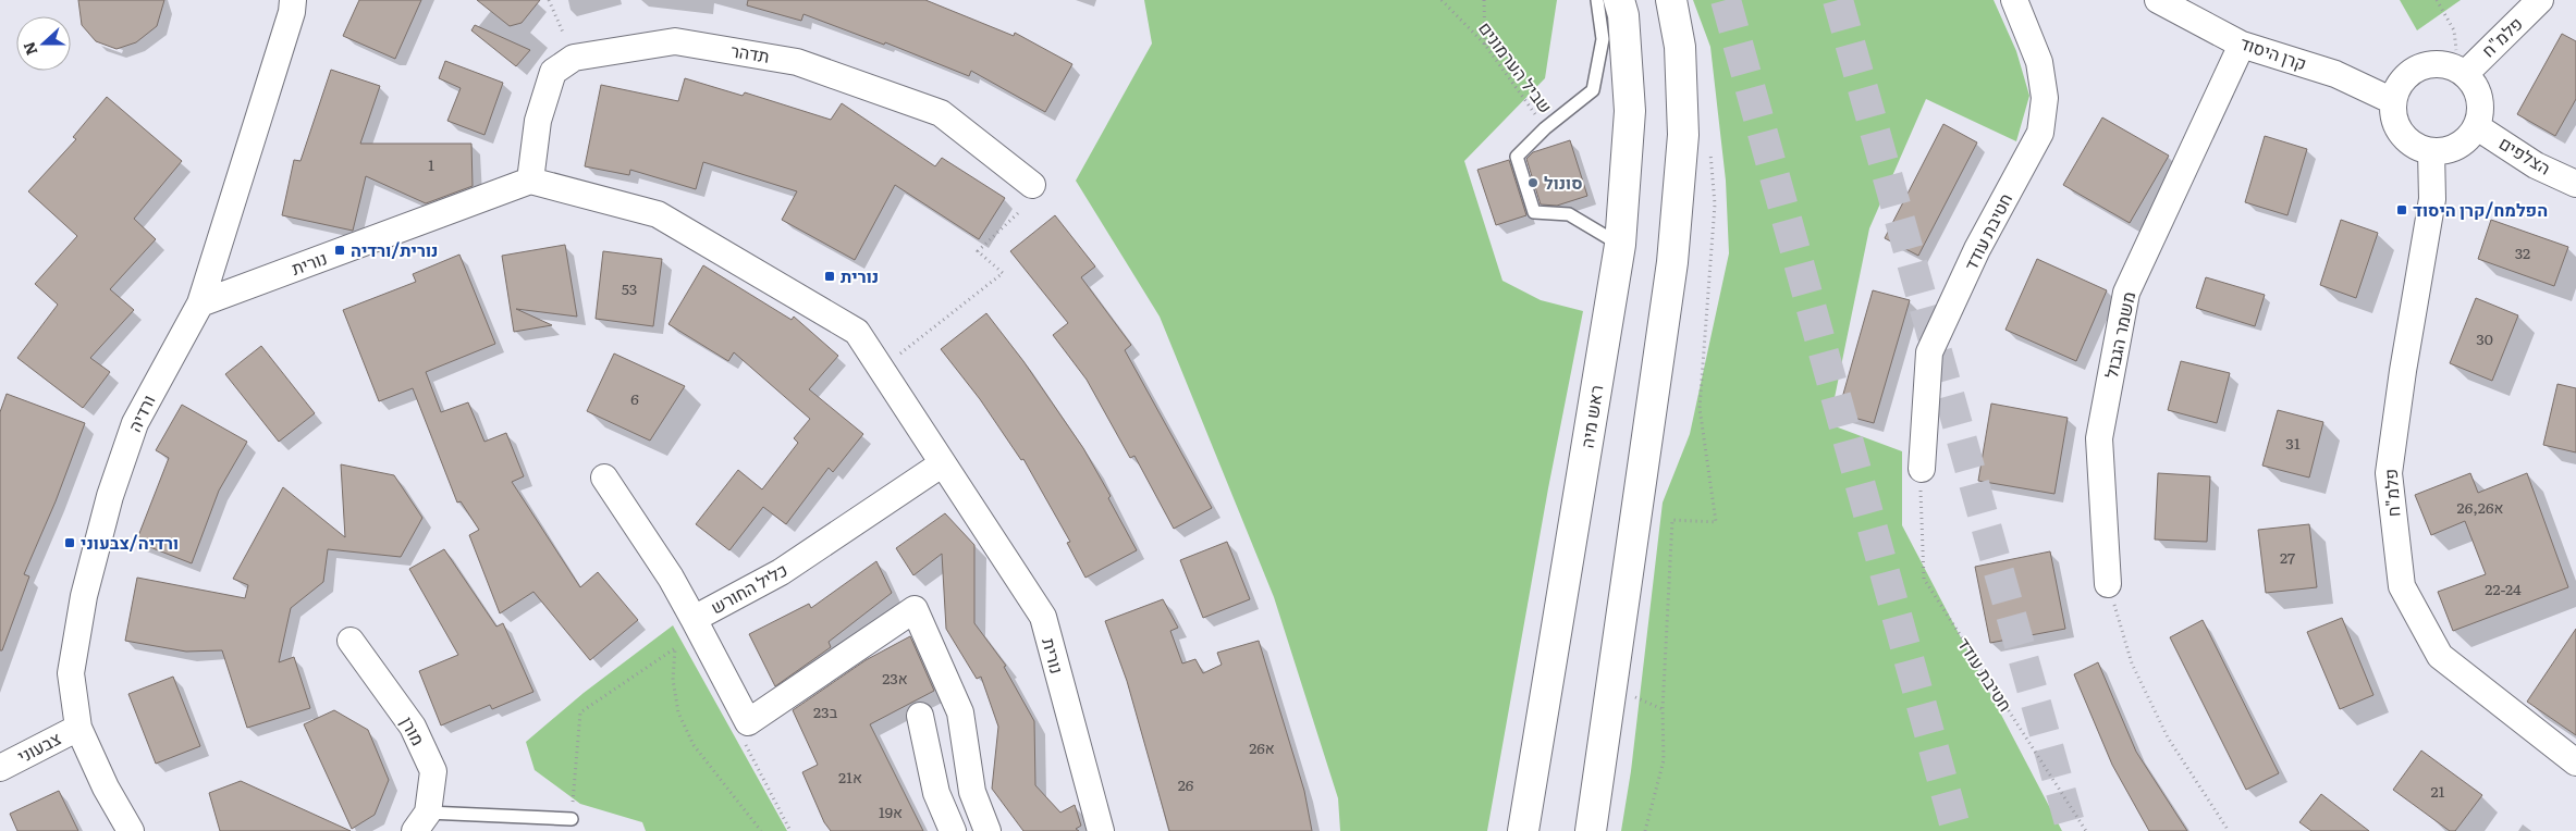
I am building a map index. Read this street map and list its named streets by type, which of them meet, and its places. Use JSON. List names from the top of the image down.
{
  "streets": {
    "street": [
      "פלמ\"ח",
      "תדהר",
      "קרן היסוד",
      "הצלפים",
      "חטיבת עודד",
      "נורית",
      "משמר הגבול",
      "ורדיה",
      "ראש מיה",
      "כליל החורש",
      "מורן",
      "צבעוני"
    ],
    "path": ["שביל הערמונים"]
  },
  "crossings": [
    ["פלמ\"ח", "קרן היסוד"],
    ["פלמ\"ח", "הצלפים"],
    ["תדהר", "נורית"],
    ["קרן היסוד", "הצלפים"],
    ["קרן היסוד", "משמר הגבול"],
    ["נורית", "ורדיה"],
    ["נורית", "כליל החורש"],
    ["ורדיה", "צבעוני"]
  ],
  "places": {
    "other": ["סונול"],
    "transit": [
      "הפלמח/קרן היסוד",
      "נורית/ורדיה",
      "נורית",
      "ורדיה/צבעוני"
    ]
  },
  "house_numbers": [
    "1",
    "32",
    "53",
    "30",
    "6",
    "31",
    "26,26א",
    "27",
    "22-24",
    "23א",
    "23ב",
    "26א",
    "21א",
    "26",
    "21",
    "19א"
  ],
  "north": "left"
}
